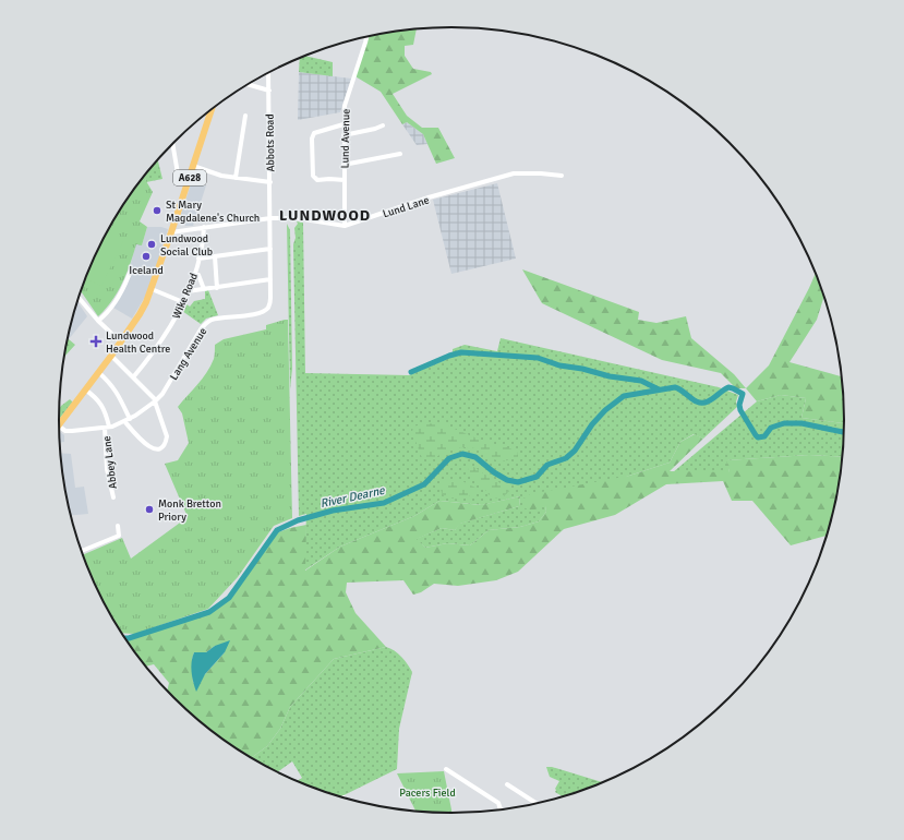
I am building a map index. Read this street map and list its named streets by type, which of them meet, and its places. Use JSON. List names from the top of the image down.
{
  "streets": {
    "highway": ["A628"],
    "street": [
      "Lund Avenue",
      "Abbots Road",
      "Lund Lane",
      "Wike Road",
      "Lang Avenue",
      "Abbey Lane"
    ]
  },
  "crossings": [
    ["Lund Avenue", "Lund Lane"],
    ["Abbots Road", "Lund Lane"],
    ["Abbots Road", "Lang Avenue"],
    ["A628", "Lund Lane"],
    ["A628", "Abbey Lane"],
    ["Lund Lane", "Wike Road"],
    ["Lund Lane", "Lang Avenue"],
    ["Lang Avenue", "Abbey Lane"]
  ],
  "districts": ["LUNDWOOD"],
  "water": ["River Dearne"],
  "parks": ["Pacers Field"],
  "places": {
    "other": [
      "St Mary Magdalene's Church",
      "Lundwood Social Club",
      "Iceland",
      "Monk Bretton Priory"
    ],
    "health": ["Lundwood Health Centre"]
  }
}
